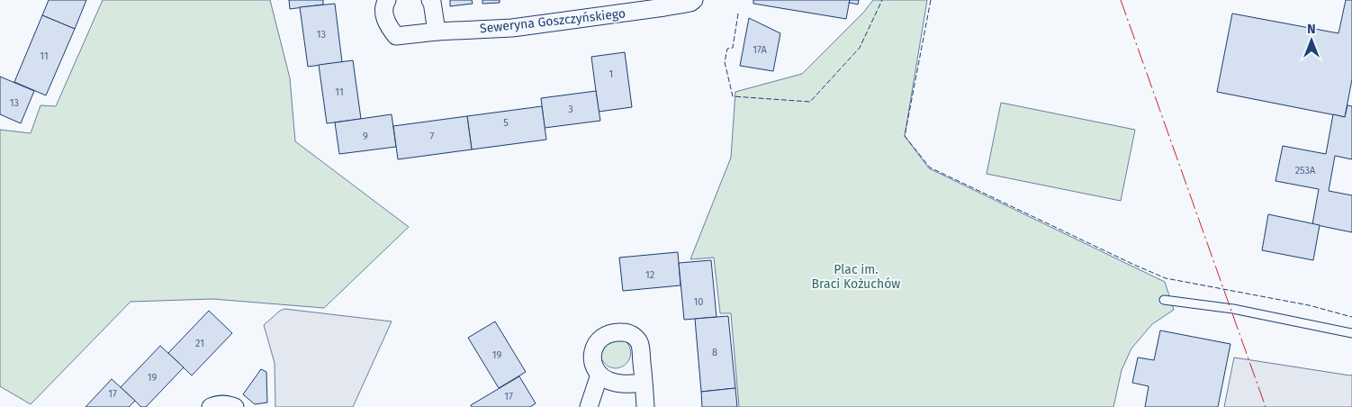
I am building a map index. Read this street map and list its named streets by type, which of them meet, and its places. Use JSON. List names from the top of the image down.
{
  "streets": {
    "street": ["Seweryna Goszczyńskiego"]
  },
  "parks": ["Plac im. Braci Kożuchów"],
  "house_numbers": [
    "13",
    "17A",
    "11",
    "1",
    "11",
    "13",
    "3",
    "5",
    "9",
    "7",
    "253A",
    "12",
    "10",
    "21",
    "8",
    "19",
    "19",
    "17",
    "17"
  ],
  "north": "top"
}
